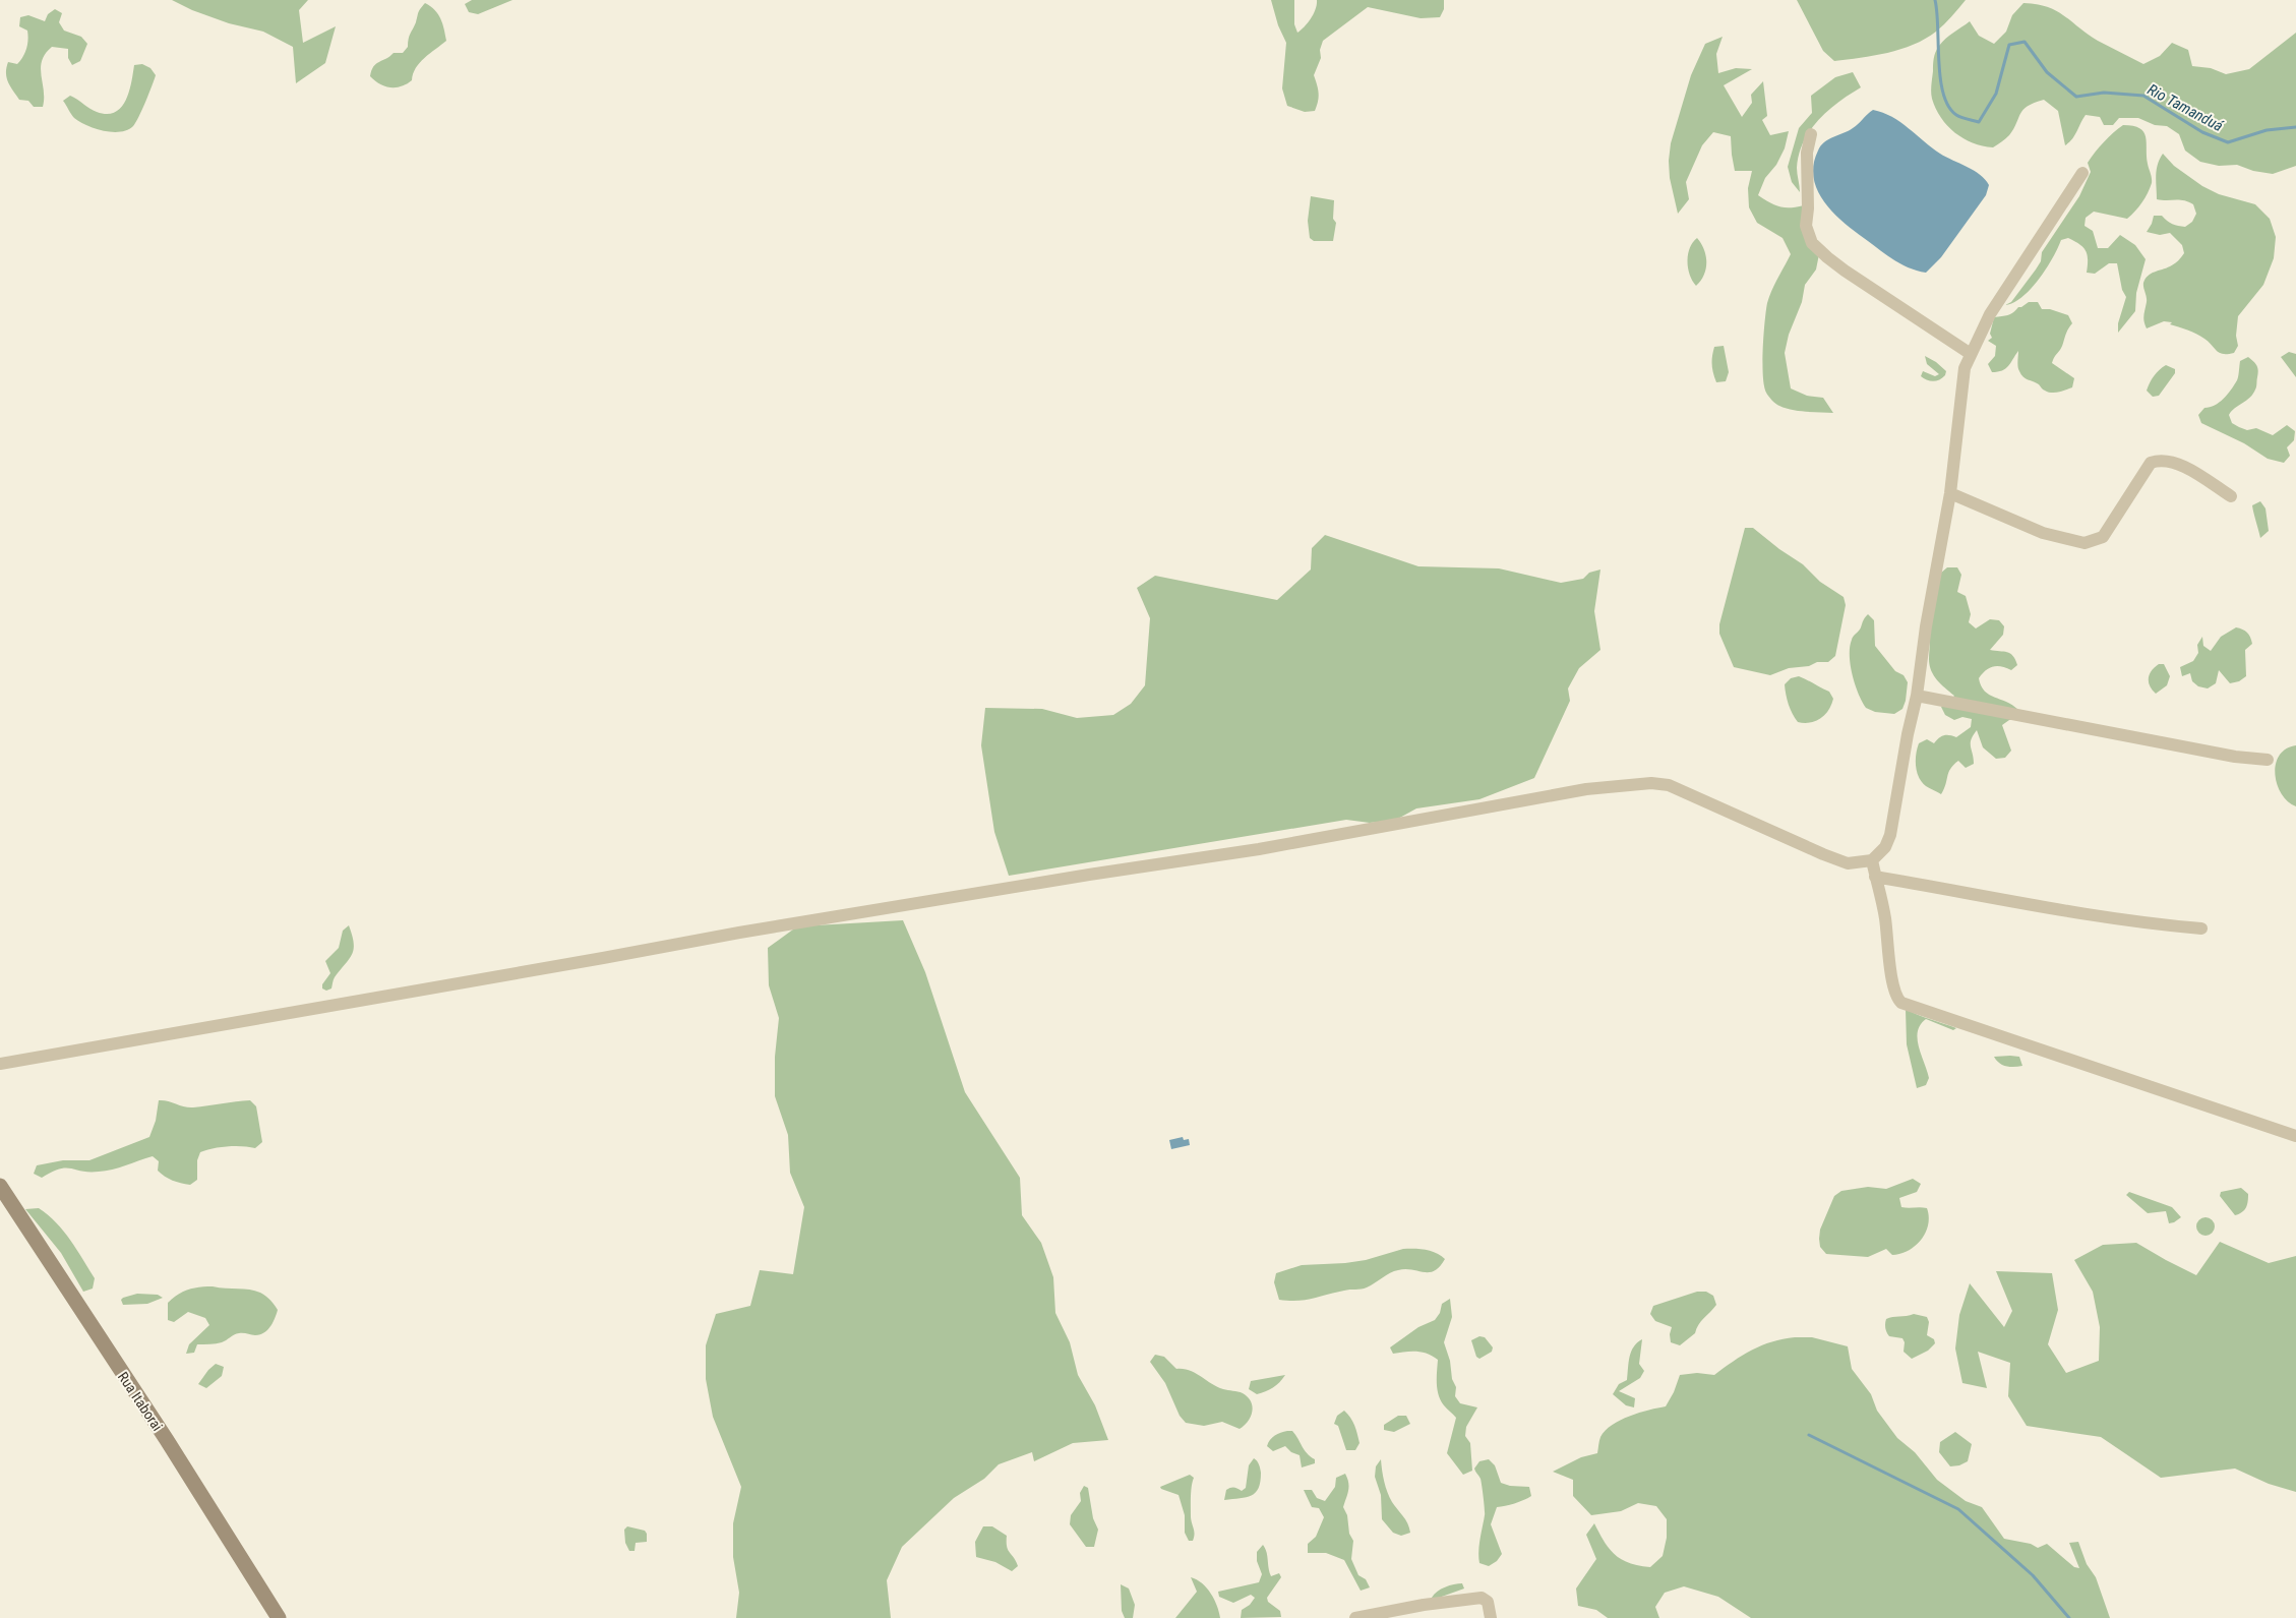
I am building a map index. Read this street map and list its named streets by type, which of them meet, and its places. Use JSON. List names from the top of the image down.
{
  "streets": {
    "street": ["Rua Itaborai"]
  },
  "water": ["Rio Tamanduá"]
}
